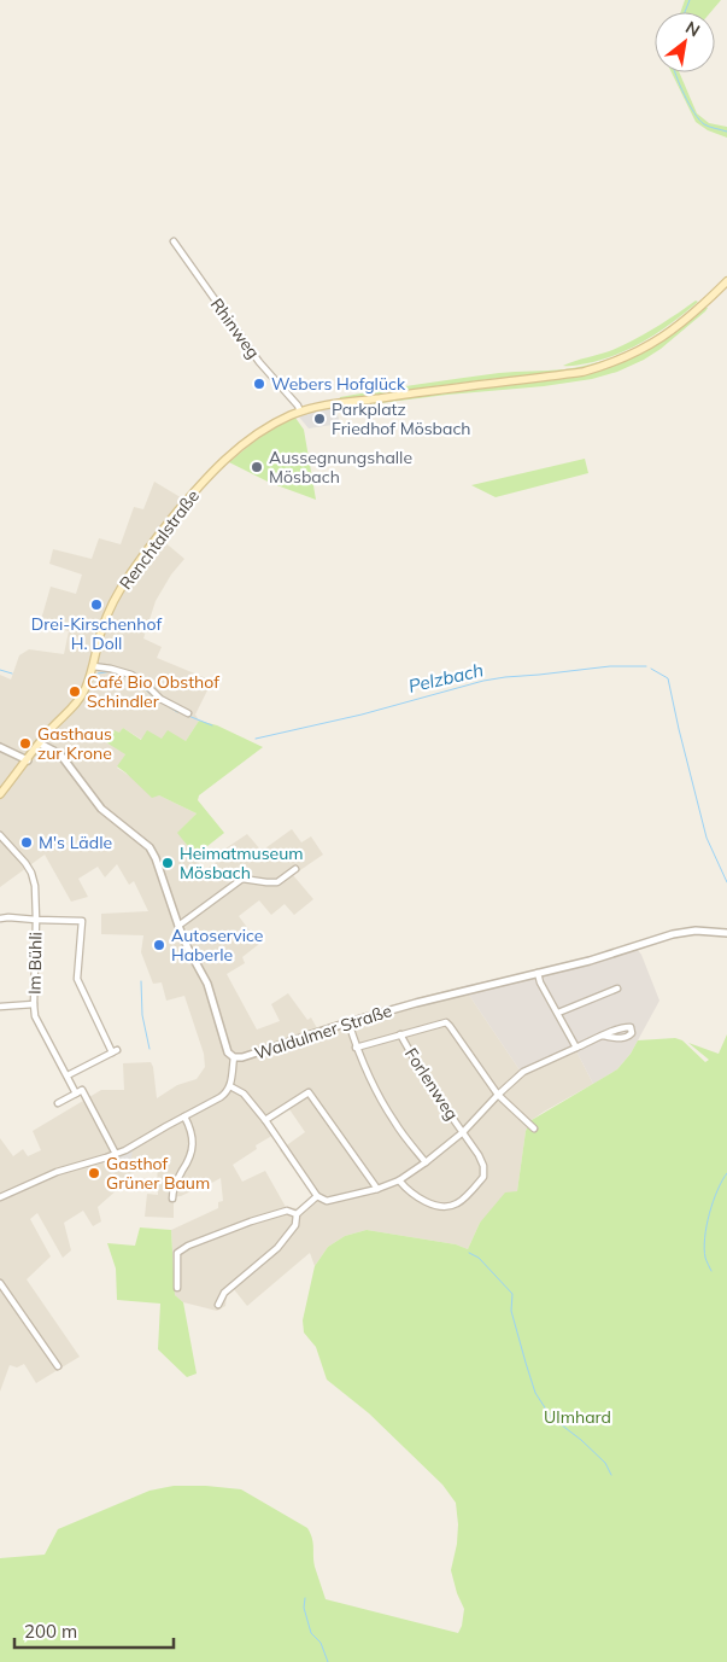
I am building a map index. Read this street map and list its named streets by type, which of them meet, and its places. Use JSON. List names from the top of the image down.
{
  "streets": {
    "main road": ["Renchtalstraße"],
    "street": [
      "Rhinweg",
      "Im Bühli",
      "Waldulmer Straße",
      "Forlenweg"
    ]
  },
  "crossings": [
    ["Rhinweg", "Renchtalstraße"],
    ["Renchtalstraße", "Waldulmer Straße"]
  ],
  "water": ["Pelzbach"],
  "parks": ["Ulmhard"],
  "places": [
    "Webers Hofglück",
    "Parkplatz Friedhof Mösbach",
    "Aussegnungshalle Mösbach",
    "Drei-Kirschenhof H. Doll",
    "Café Bio Obsthof Schindler",
    "Gasthaus zur Krone",
    "M's Lädle",
    "Heimatmuseum Mösbach",
    "Autoservice Haberle",
    "Gasthof Grüner Baum"
  ],
  "scale_bar": "200 m",
  "north": "top right"
}
